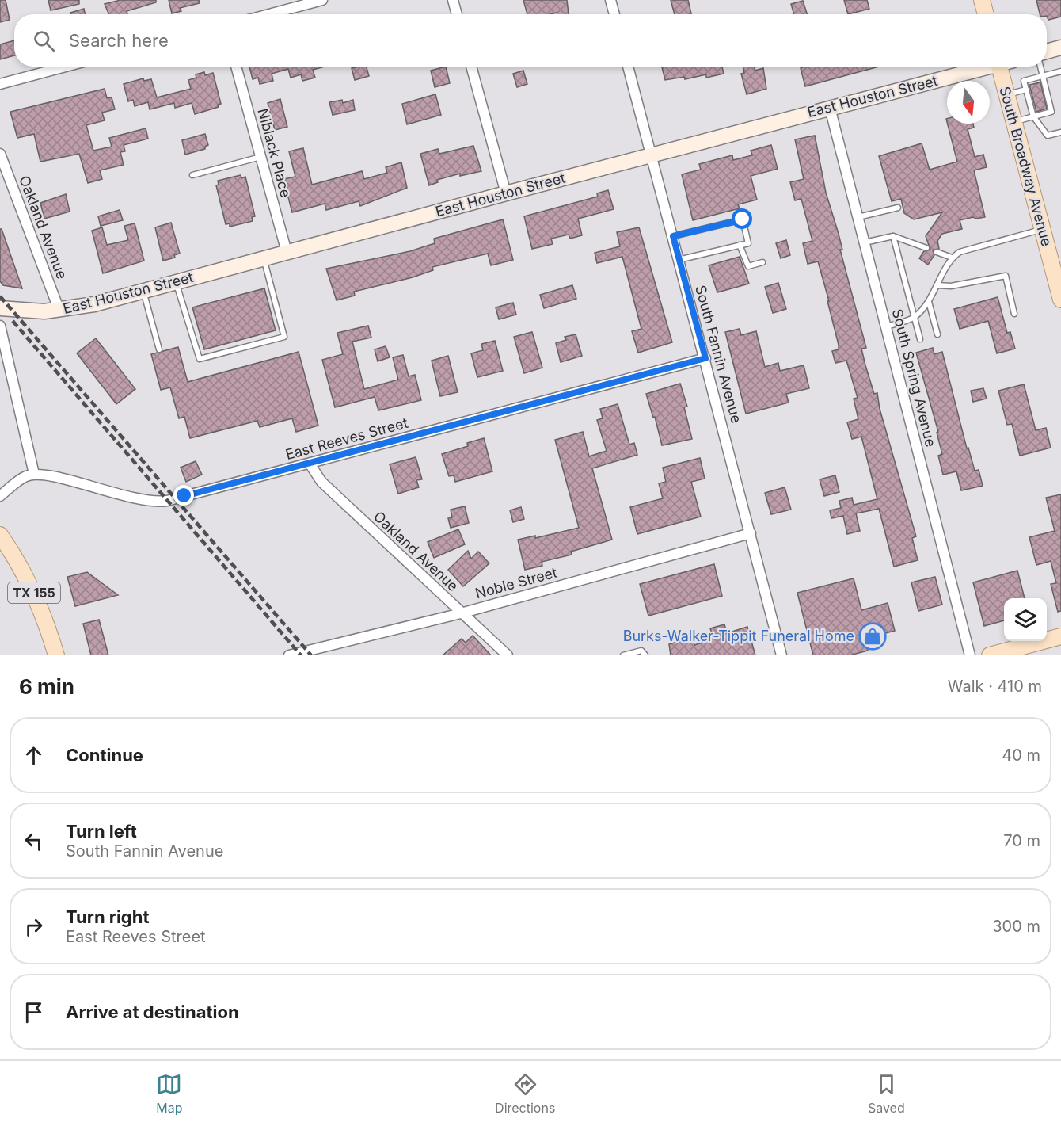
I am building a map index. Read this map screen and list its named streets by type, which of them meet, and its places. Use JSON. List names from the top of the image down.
{
  "streets": {
    "main road": ["South Broadway Avenue", "TX 155"],
    "street": [
      "East Houston Street",
      "Niblack Place",
      "Oakland Avenue",
      "South Fannin Avenue",
      "South Spring Avenue",
      "East Reeves Street",
      "Noble Street"
    ]
  },
  "crossings": [
    ["East Houston Street", "Niblack Place"],
    ["East Houston Street", "Oakland Avenue"],
    ["East Houston Street", "South Fannin Avenue"],
    ["East Houston Street", "South Spring Avenue"],
    ["Oakland Avenue", "East Reeves Street"],
    ["Oakland Avenue", "Noble Street"],
    ["South Fannin Avenue", "East Reeves Street"],
    ["South Fannin Avenue", "Noble Street"]
  ],
  "places": {
    "shop": ["Burks-Walker-Tippit Funeral Home"]
  },
  "north": "bottom",
  "page": {
    "search": "Search here",
    "heading": ["6 min", "Walk · 410 m"],
    "list": [
      ["Continue", "40 m"],
      ["Turn left", "South Fannin Avenue", "70 m"],
      ["Turn right", "East Reeves Street", "300 m"],
      "Arrive at destination"
    ],
    "nav": ["Map", "Directions", "Saved"]
  }
}
